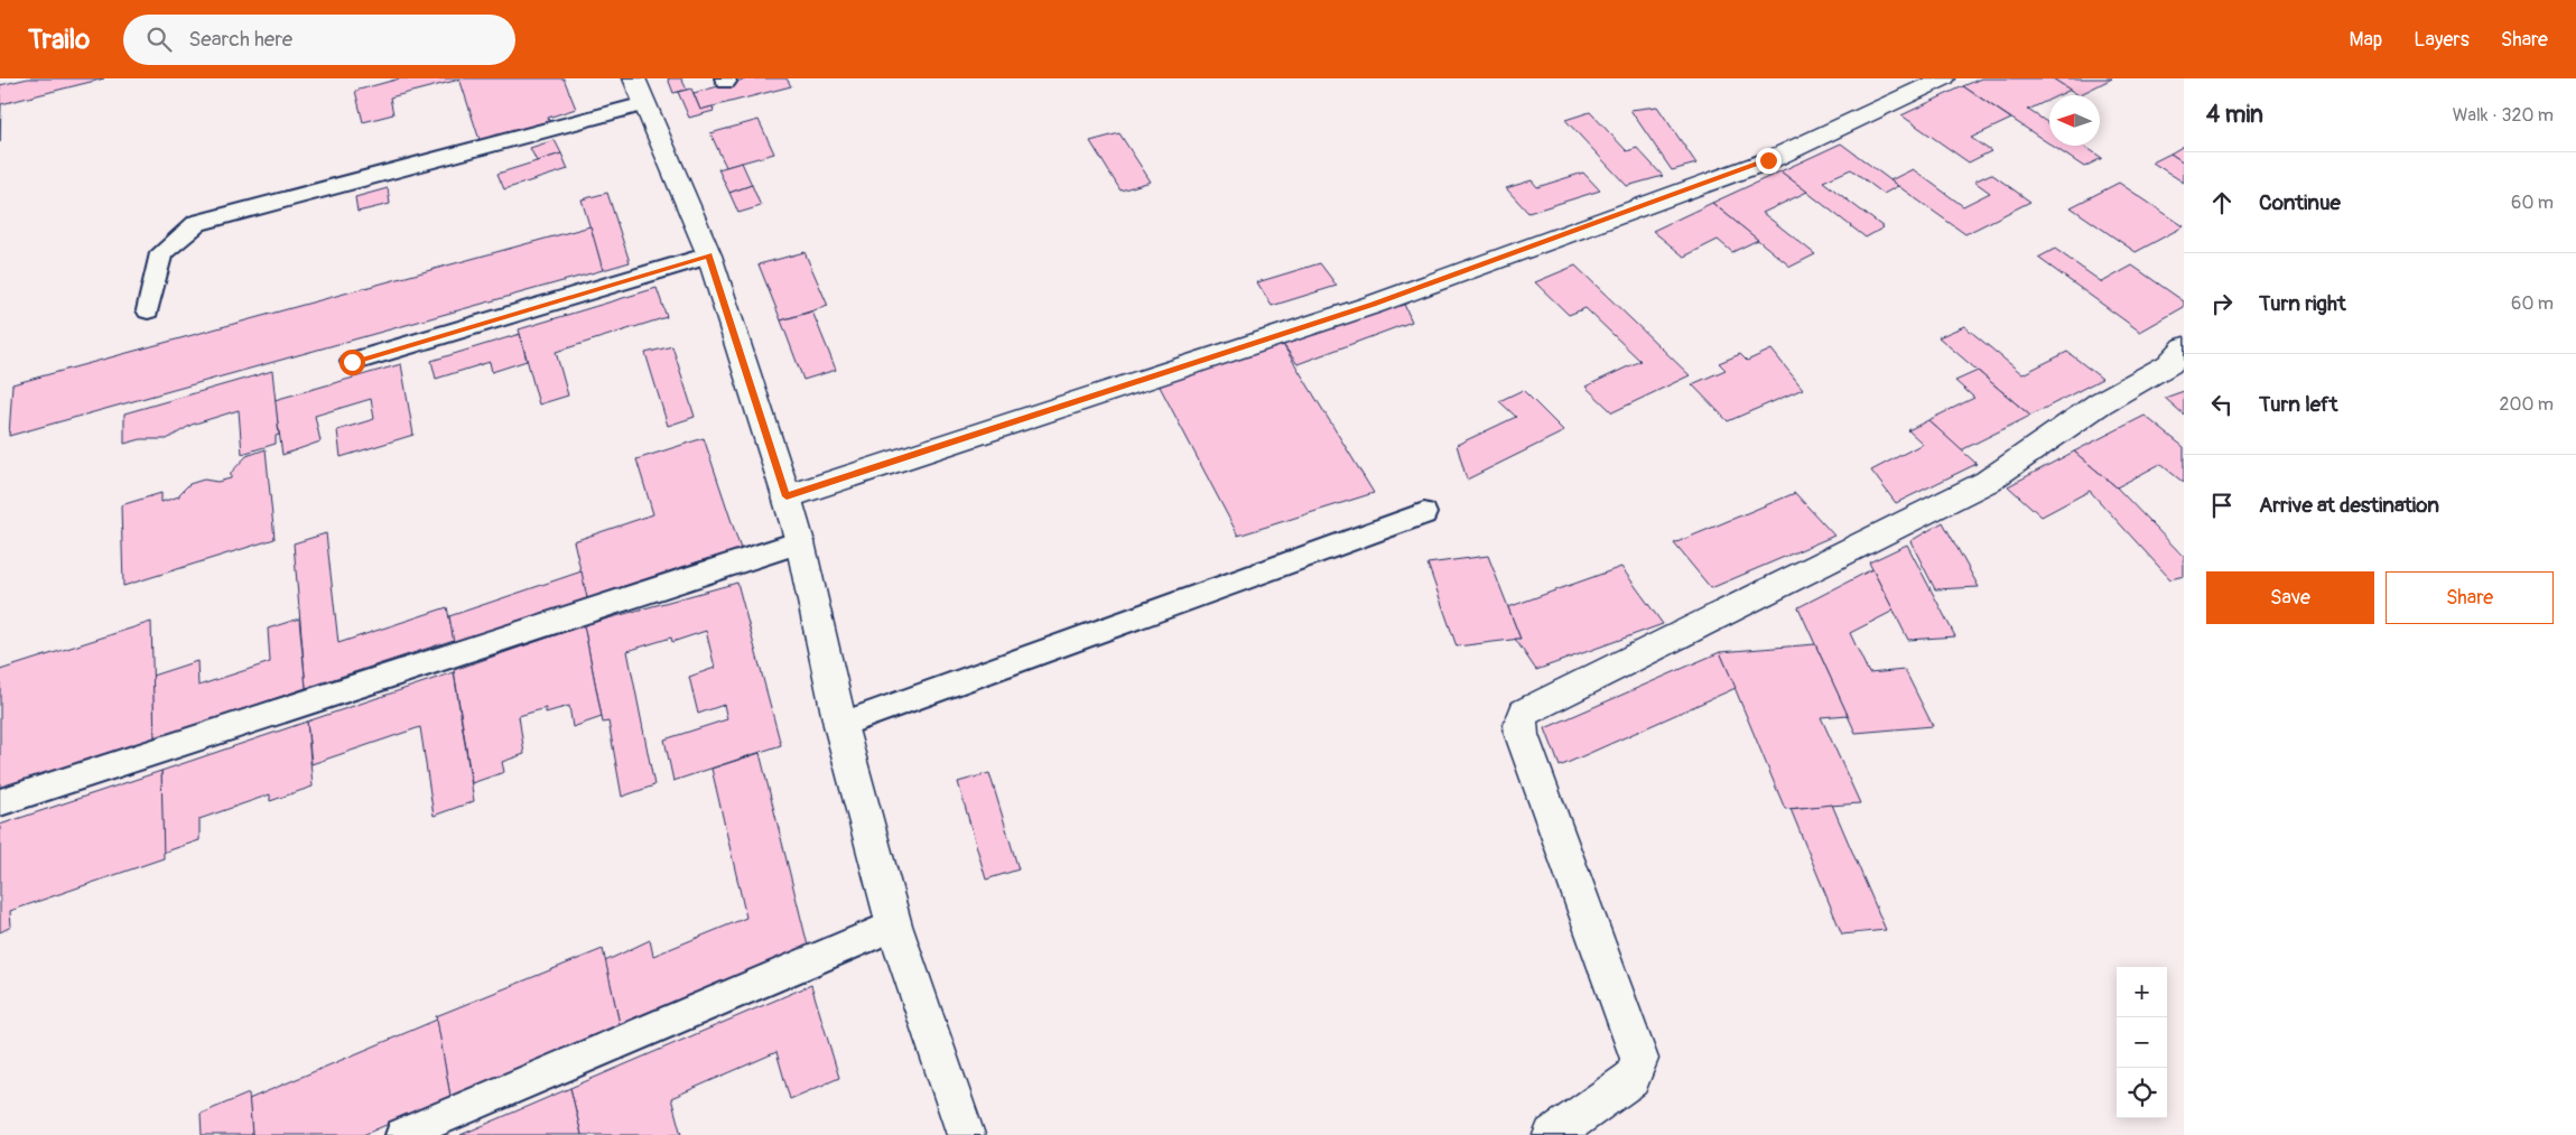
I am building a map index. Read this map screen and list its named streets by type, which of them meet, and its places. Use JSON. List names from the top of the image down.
{
  "north": "left",
  "page": {
    "header": "Trailo",
    "search": "Search here",
    "nav": ["Map", "Layers", "Share"],
    "heading": ["4 min", "Walk · 320 m"],
    "list": [
      ["Continue", "60 m"],
      ["Turn right", "60 m"],
      ["Turn left", "200 m"],
      "Arrive at destination"
    ],
    "buttons": ["Save", "Share"],
    "map_buttons": ["+", "−"]
  }
}
